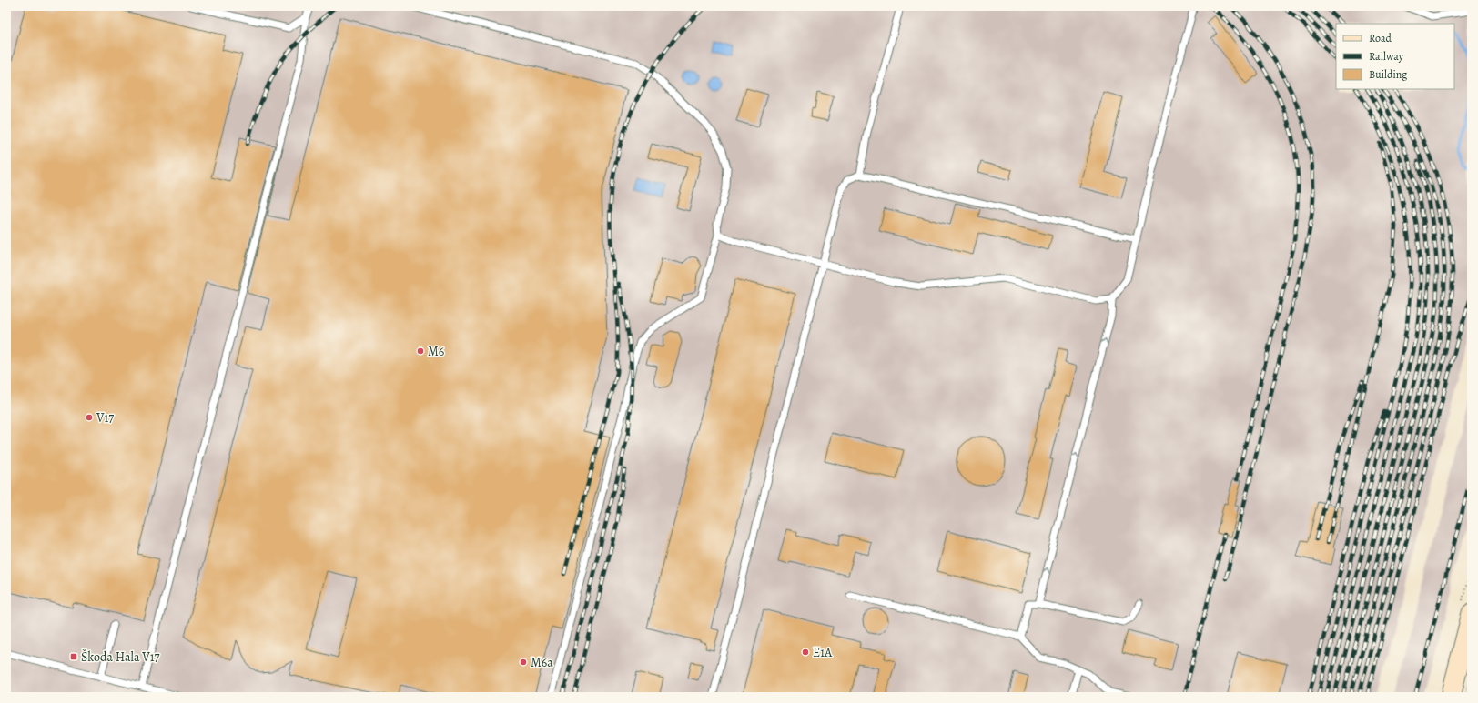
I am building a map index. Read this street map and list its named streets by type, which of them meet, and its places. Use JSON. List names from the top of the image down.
{
  "places": {
    "other": [
      "M6",
      "V17",
      "E1A",
      "M6a"
    ],
    "transit": ["Škoda Hala V17"]
  },
  "legend": ["Road", "Railway", "Building"]
}
